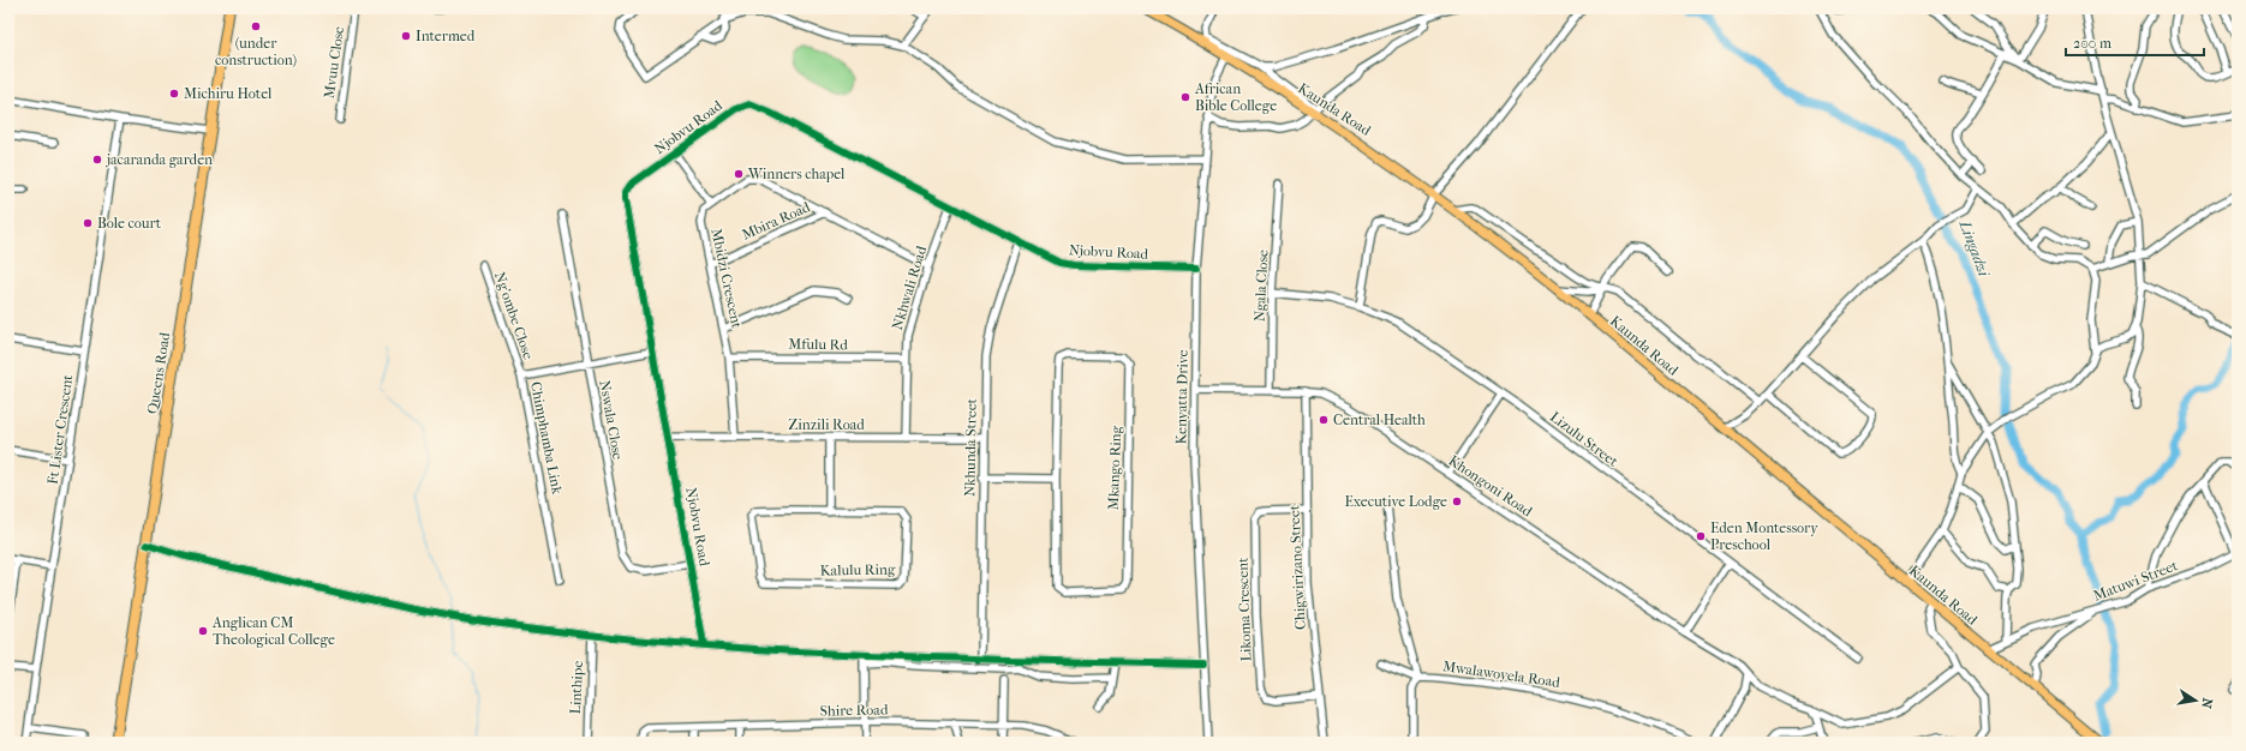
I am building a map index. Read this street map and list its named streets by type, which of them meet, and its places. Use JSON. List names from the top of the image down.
{
  "streets": {
    "highway": ["Queens Road"],
    "main road": ["Kaunda Road"],
    "street": [
      "Mvuu Close",
      "Njobvu Road",
      "Mbira Road",
      "Mbidzi Crescent",
      "Ngala Close",
      "Nkhwali Road",
      "Ng'ombe Close",
      "Mfulu Rd",
      "Kenyatta Drive",
      "Nswala Close",
      "Zinzili Road",
      "Ft Lister Crescent",
      "Chimphamba Link",
      "Lizulu Street",
      "Nkhunda Street",
      "Mkango Ring",
      "Khongoni Road",
      "Chigwirizano Street",
      "Kalulu Ring",
      "Matuwi Street",
      "Likoma Crescent",
      "Mwalawoyela Road",
      "Linthipe",
      "Shire Road"
    ]
  },
  "crossings": [
    ["Kaunda Road", "Kenyatta Drive"],
    ["Kaunda Road", "Matuwi Street"],
    ["Njobvu Road", "Nkhwali Road"],
    ["Njobvu Road", "Kenyatta Drive"],
    ["Njobvu Road", "Nswala Close"],
    ["Njobvu Road", "Zinzili Road"],
    ["Njobvu Road", "Chimphamba Link"],
    ["Njobvu Road", "Nkhunda Street"],
    ["Mbira Road", "Mbidzi Crescent"],
    ["Mbidzi Crescent", "Mfulu Rd"],
    ["Mbidzi Crescent", "Zinzili Road"],
    ["Ngala Close", "Lizulu Street"],
    ["Ngala Close", "Khongoni Road"],
    ["Nkhwali Road", "Mfulu Rd"],
    ["Nkhwali Road", "Zinzili Road"],
    ["Ng'ombe Close", "Chimphamba Link"],
    ["Kenyatta Drive", "Khongoni Road"],
    ["Nswala Close", "Chimphamba Link"],
    ["Zinzili Road", "Nkhunda Street"],
    ["Khongoni Road", "Chigwirizano Street"],
    ["Chigwirizano Street", "Likoma Crescent"]
  ],
  "water": ["Lingadzi"],
  "places": [
    "(under construction)",
    "Intermed",
    "Michiru Hotel",
    "African Bible College",
    "jacaranda garden",
    "Winners chapel",
    "Bole court",
    "Central Health",
    "Executive Lodge",
    "Eden Montessory Preschool",
    "Anglican CM Theological College"
  ],
  "scale_bar": "200 m",
  "north": "right"
}
